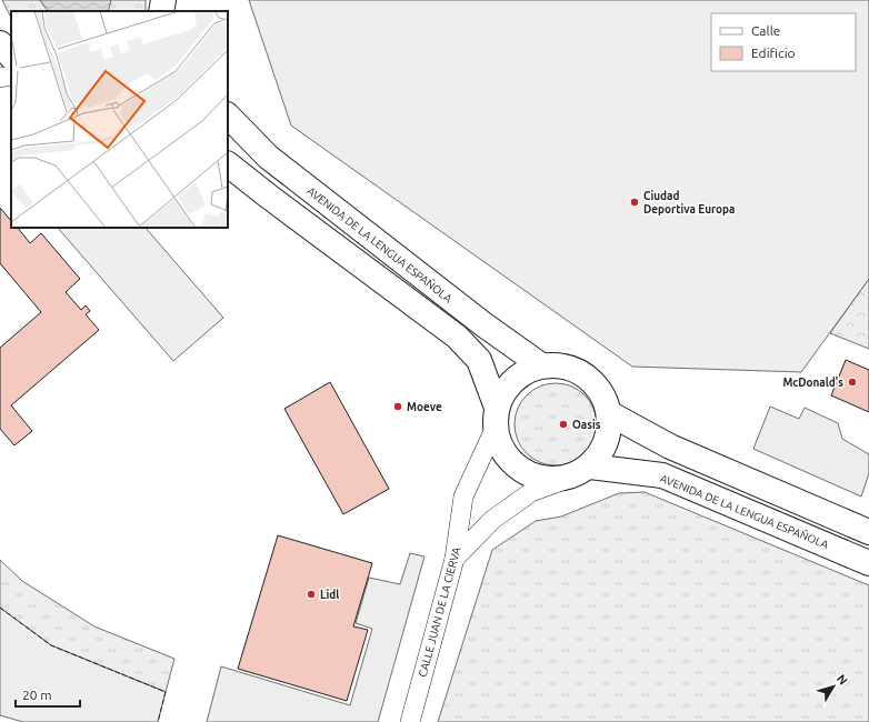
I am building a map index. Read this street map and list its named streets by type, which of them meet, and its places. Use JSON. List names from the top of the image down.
{
  "streets": {
    "highway": ["AVENIDA DE LA LENGUA ESPAÑOLA"],
    "street": ["CALLE JUAN DE LA CIERVA"]
  },
  "crossings": [
    ["AVENIDA DE LA LENGUA ESPAÑOLA", "CALLE JUAN DE LA CIERVA"]
  ],
  "places": [
    "Ciudad Deportiva Europa",
    "McDonald's",
    "Moeve",
    "Oasis",
    "Lidl"
  ],
  "legend": ["Calle", "Edificio"],
  "scale_bar": "20 m",
  "north": "top right"
}
